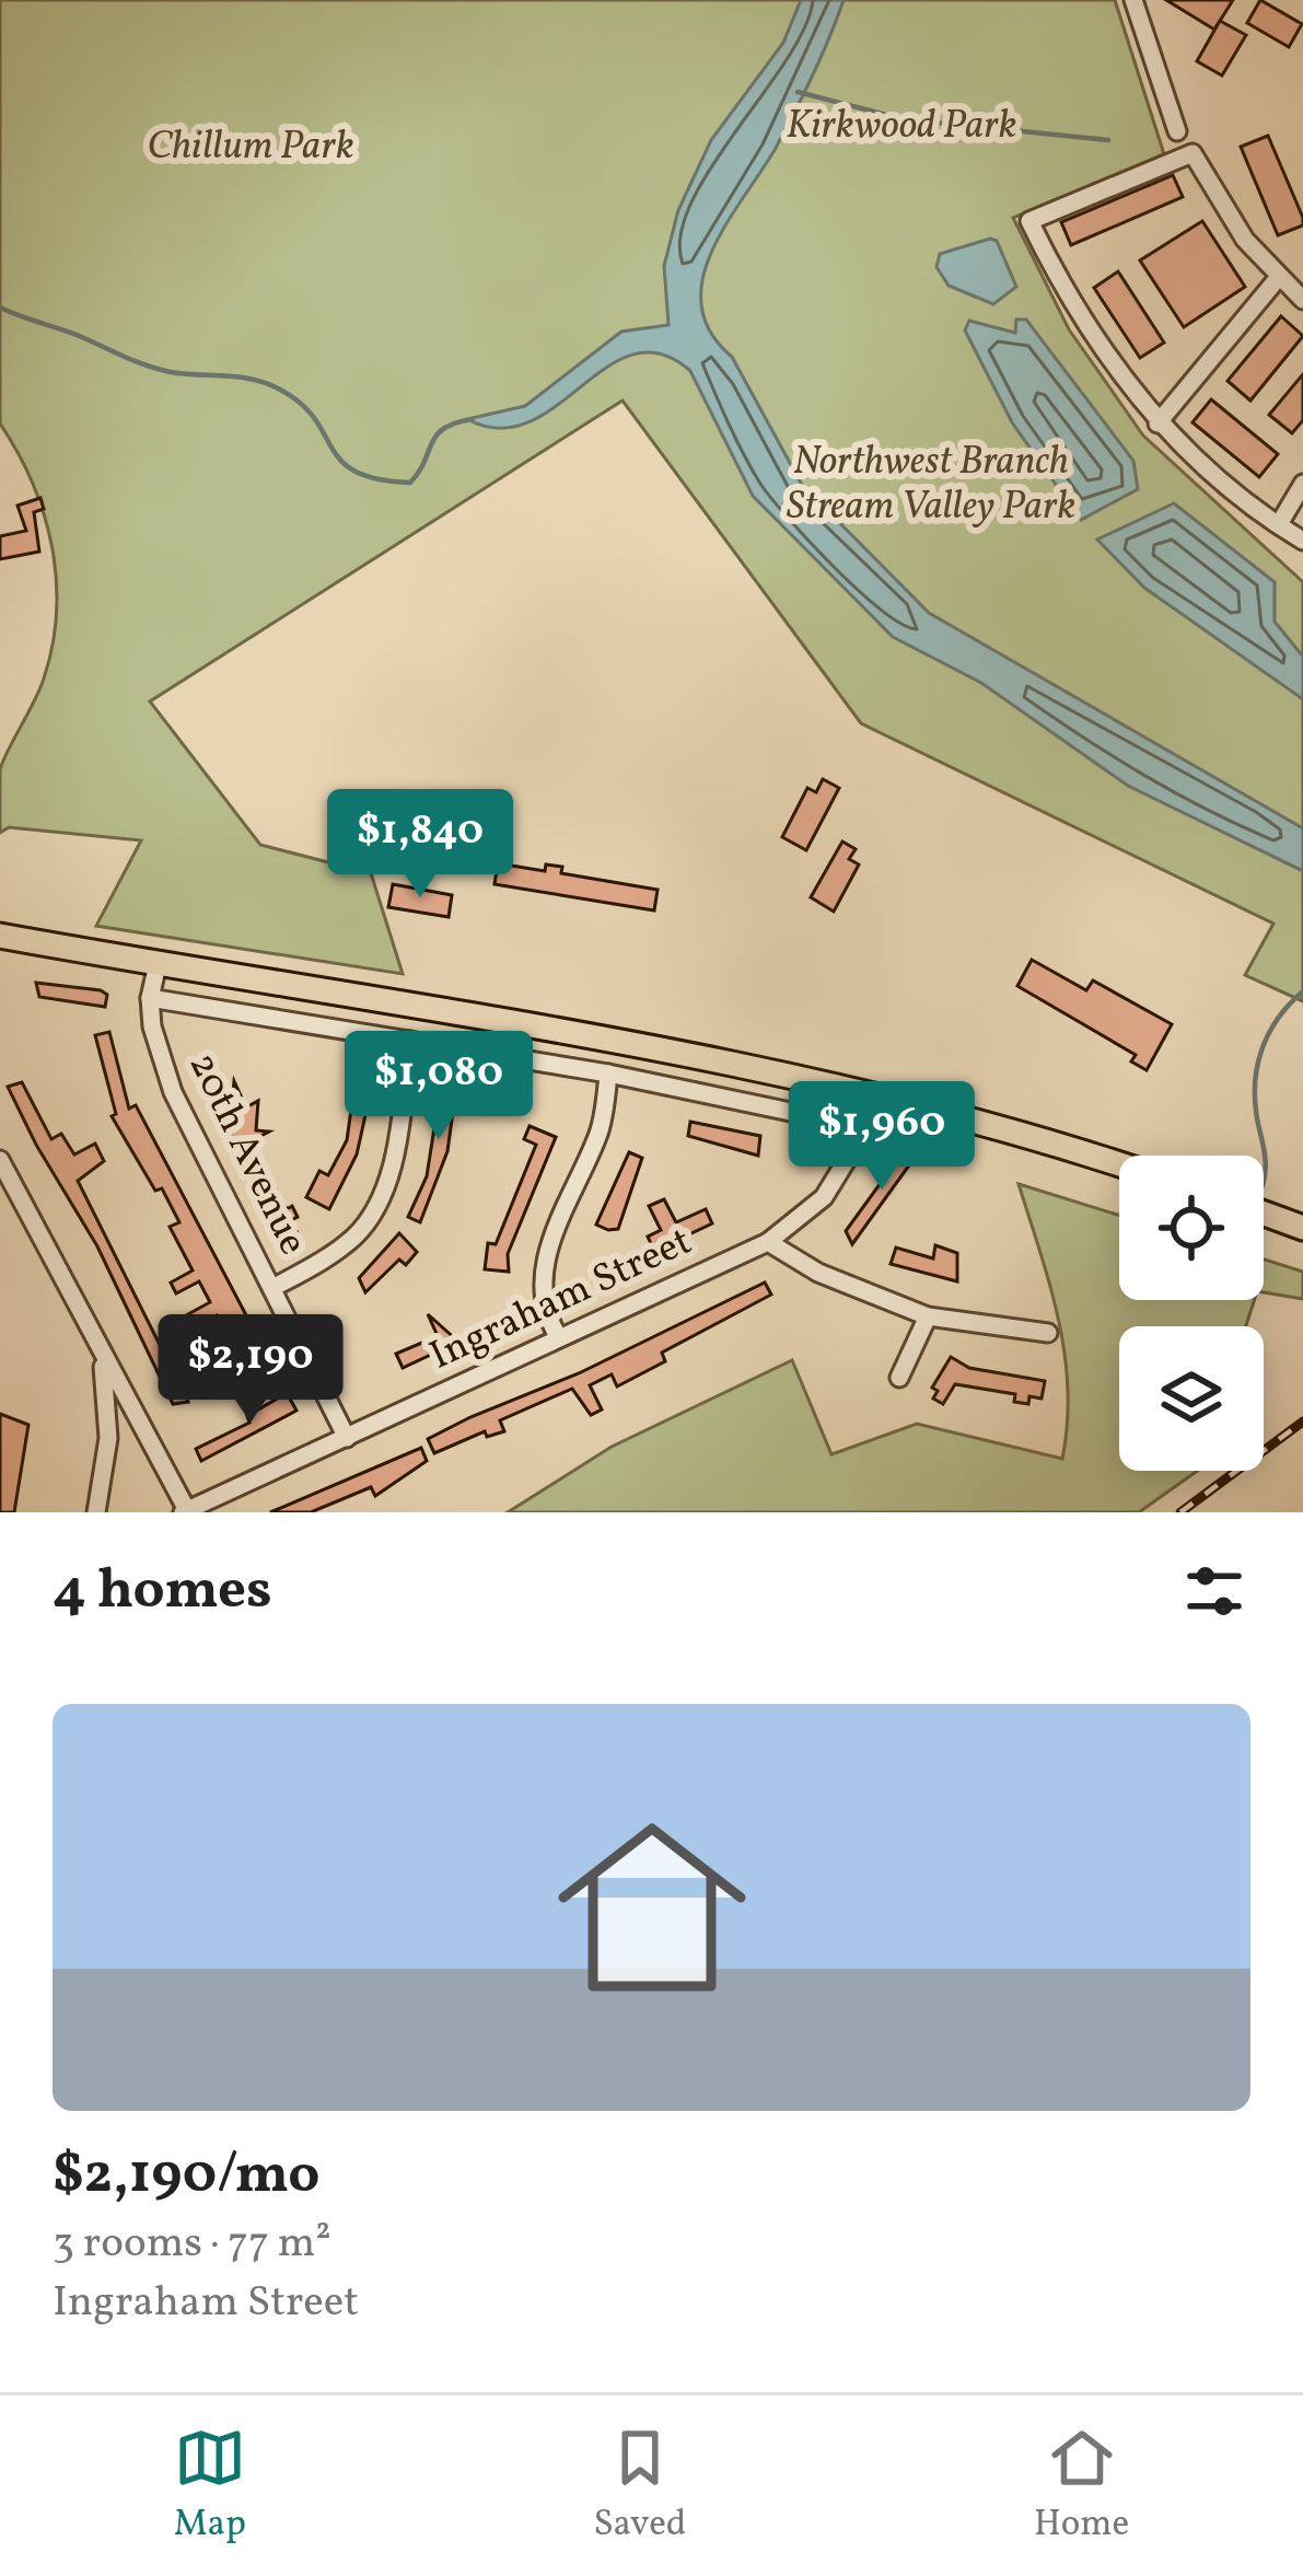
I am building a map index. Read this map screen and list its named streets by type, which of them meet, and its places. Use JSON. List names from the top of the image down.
{
  "streets": {
    "street": ["20th Avenue", "Ingraham Street"]
  },
  "crossings": [
    ["20th Avenue", "Ingraham Street"]
  ],
  "parks": ["Kirkwood Park", "Chillum Park", "Northwest Branch Stream Valley Park"],
  "page": {
    "price": [
      "$1,840",
      "$1,080",
      "$1,960",
      "$2,190"
    ],
    "heading": "4 homes",
    "list": [
      {
        "name": "$2,190/mo",
        "note": "3 rooms · 77 m² · Ingraham Street"
      }
    ],
    "tabs": ["Map", "Saved", "Home"]
  }
}
